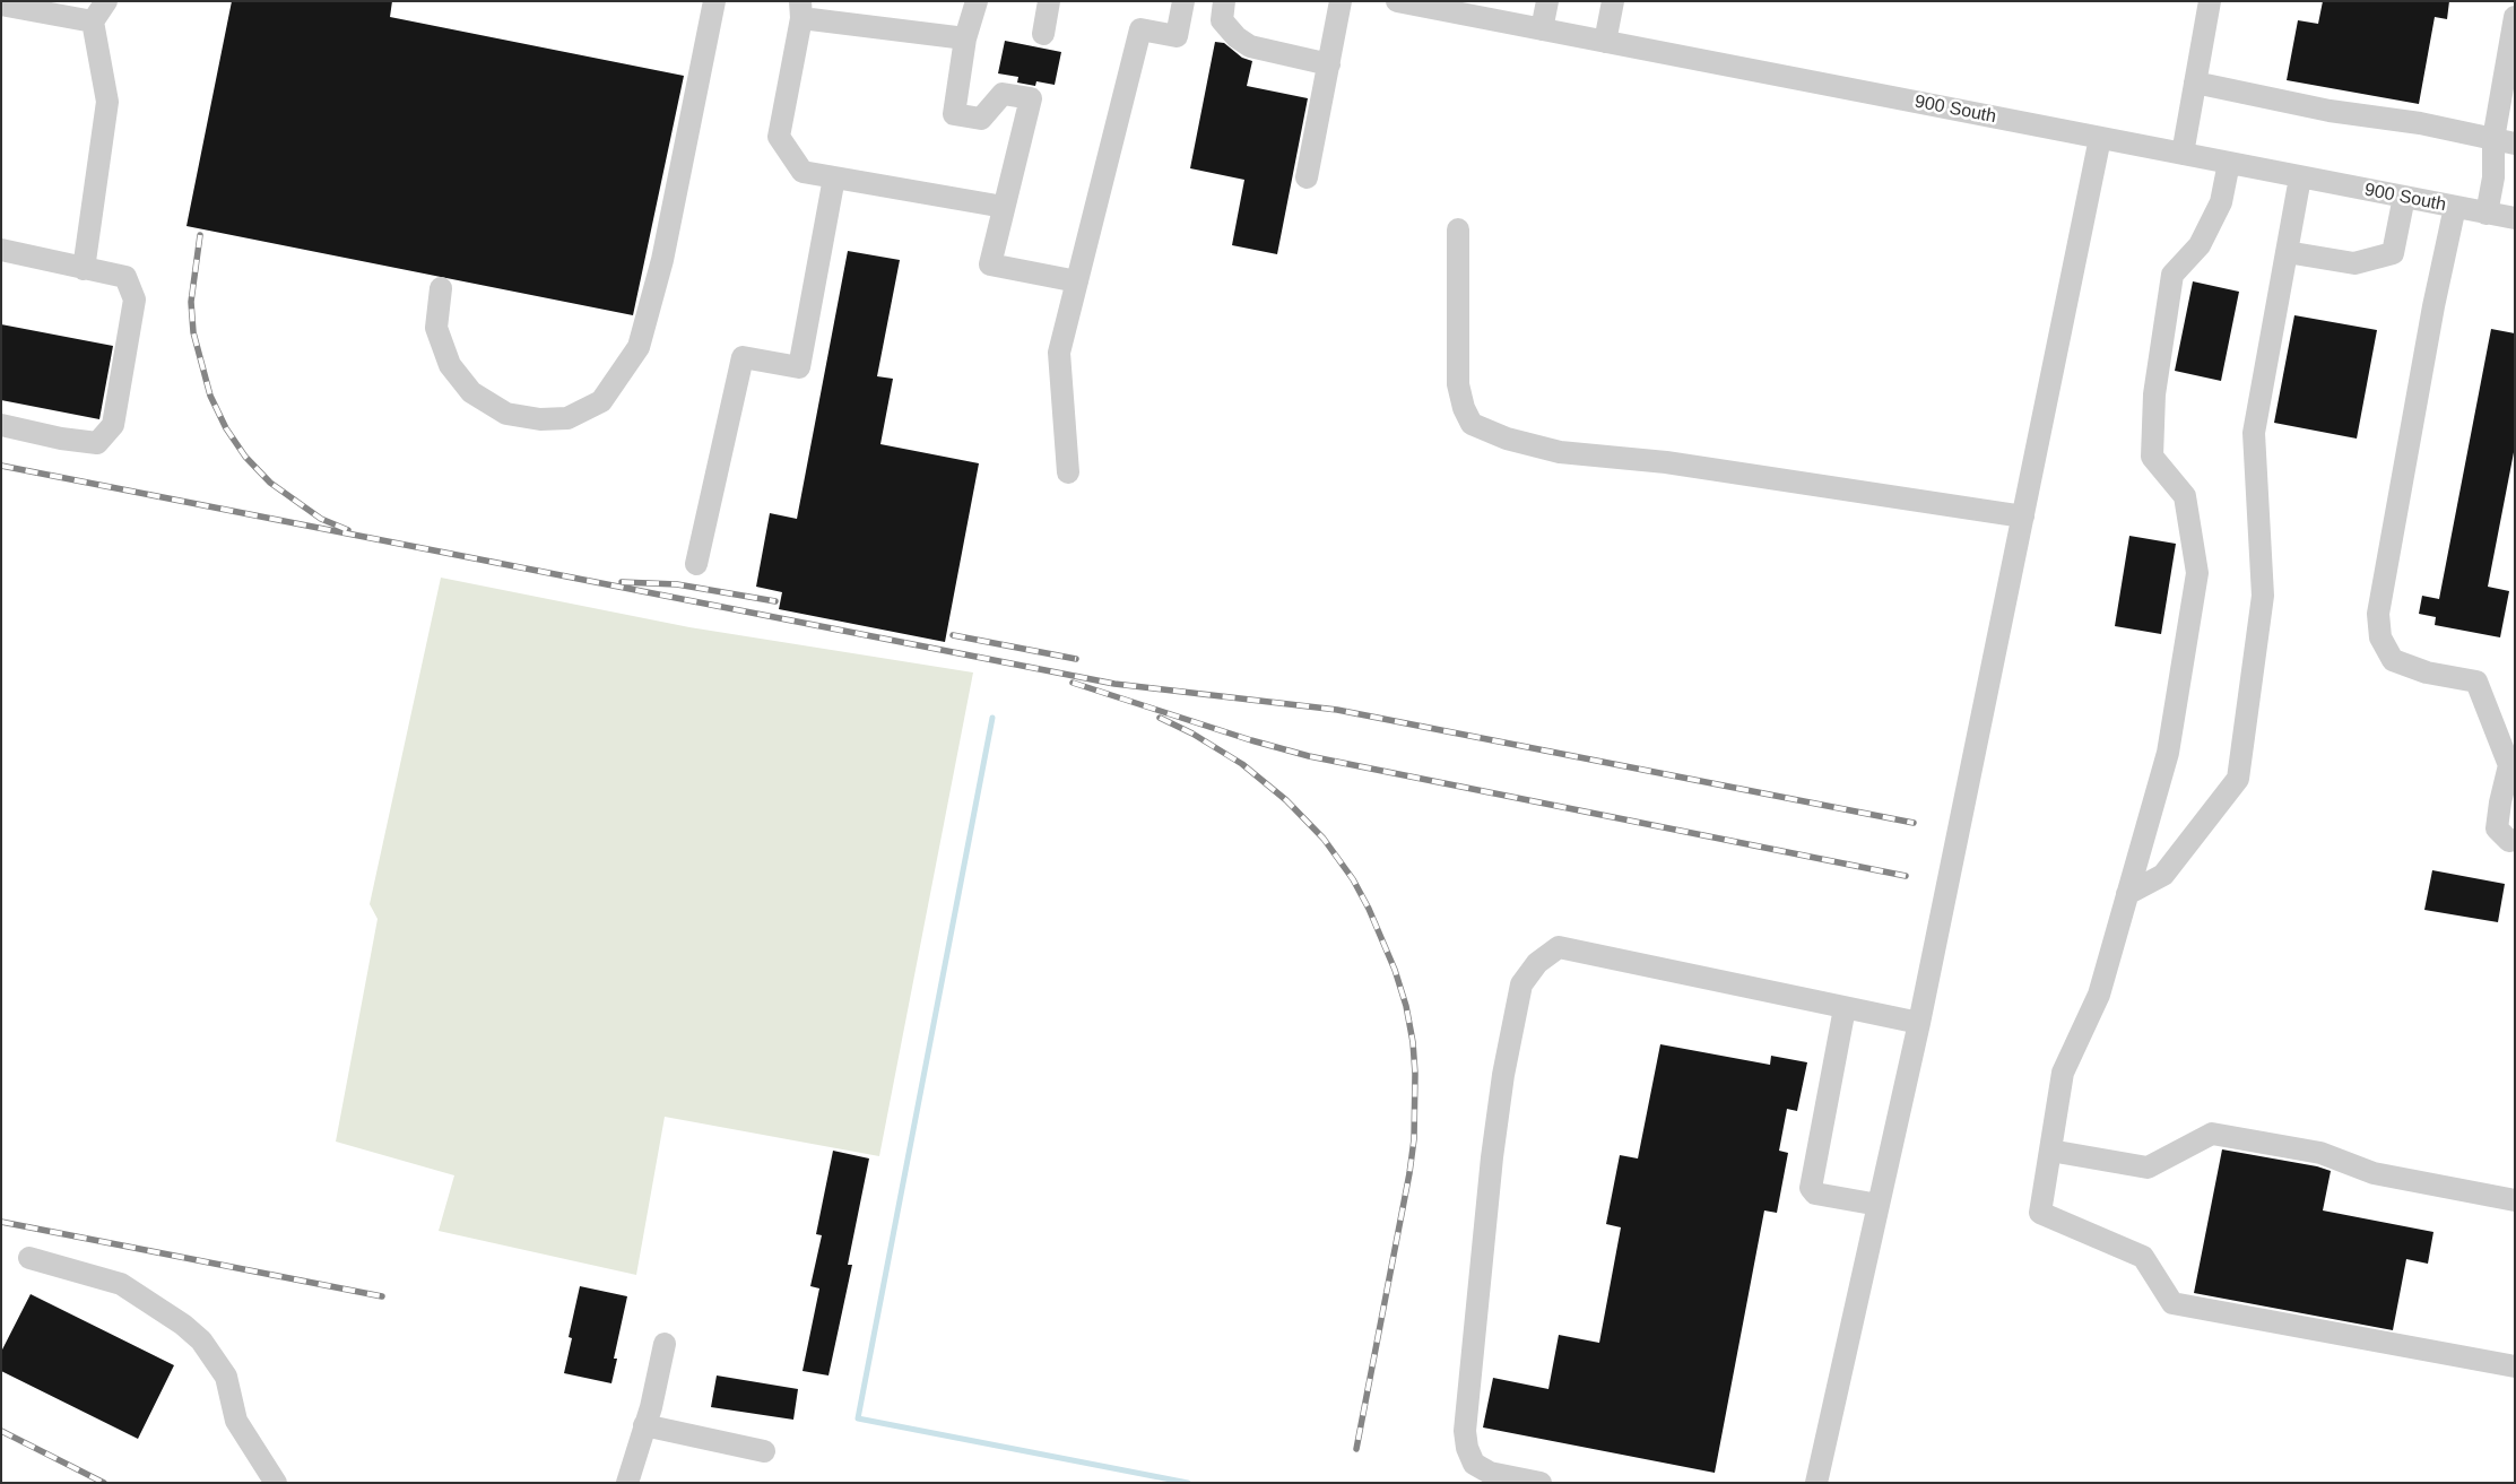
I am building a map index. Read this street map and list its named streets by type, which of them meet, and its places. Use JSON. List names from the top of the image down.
{
  "streets": {
    "street": ["900 South"]
  }
}
